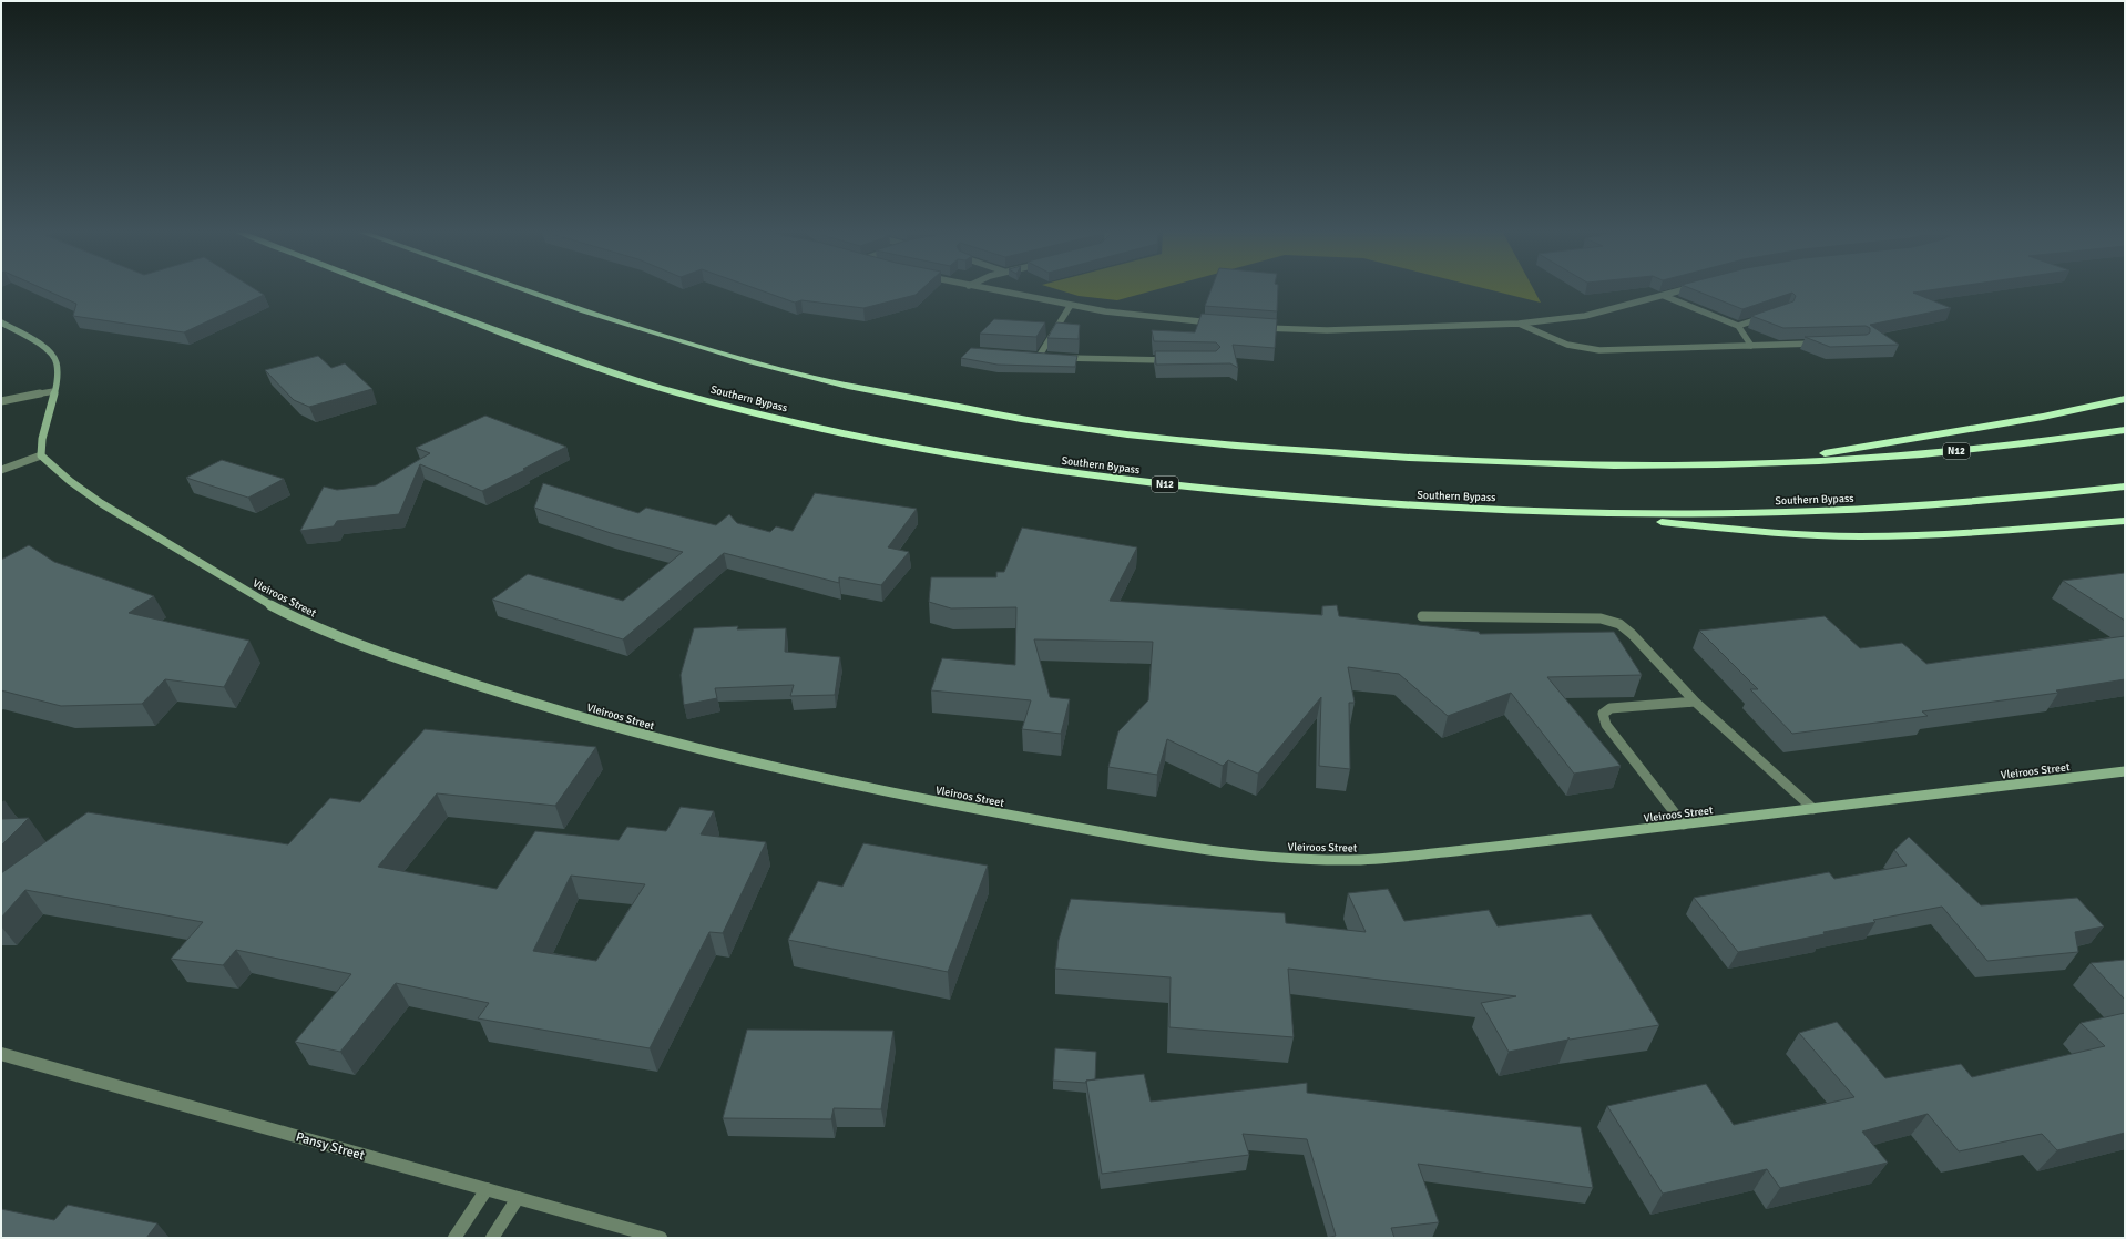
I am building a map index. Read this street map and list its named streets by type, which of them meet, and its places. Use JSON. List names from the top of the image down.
{
  "streets": {
    "highway": ["Southern Bypass", "N12"],
    "street": ["Vleiroos Street", "Pansy Street"]
  }
}
